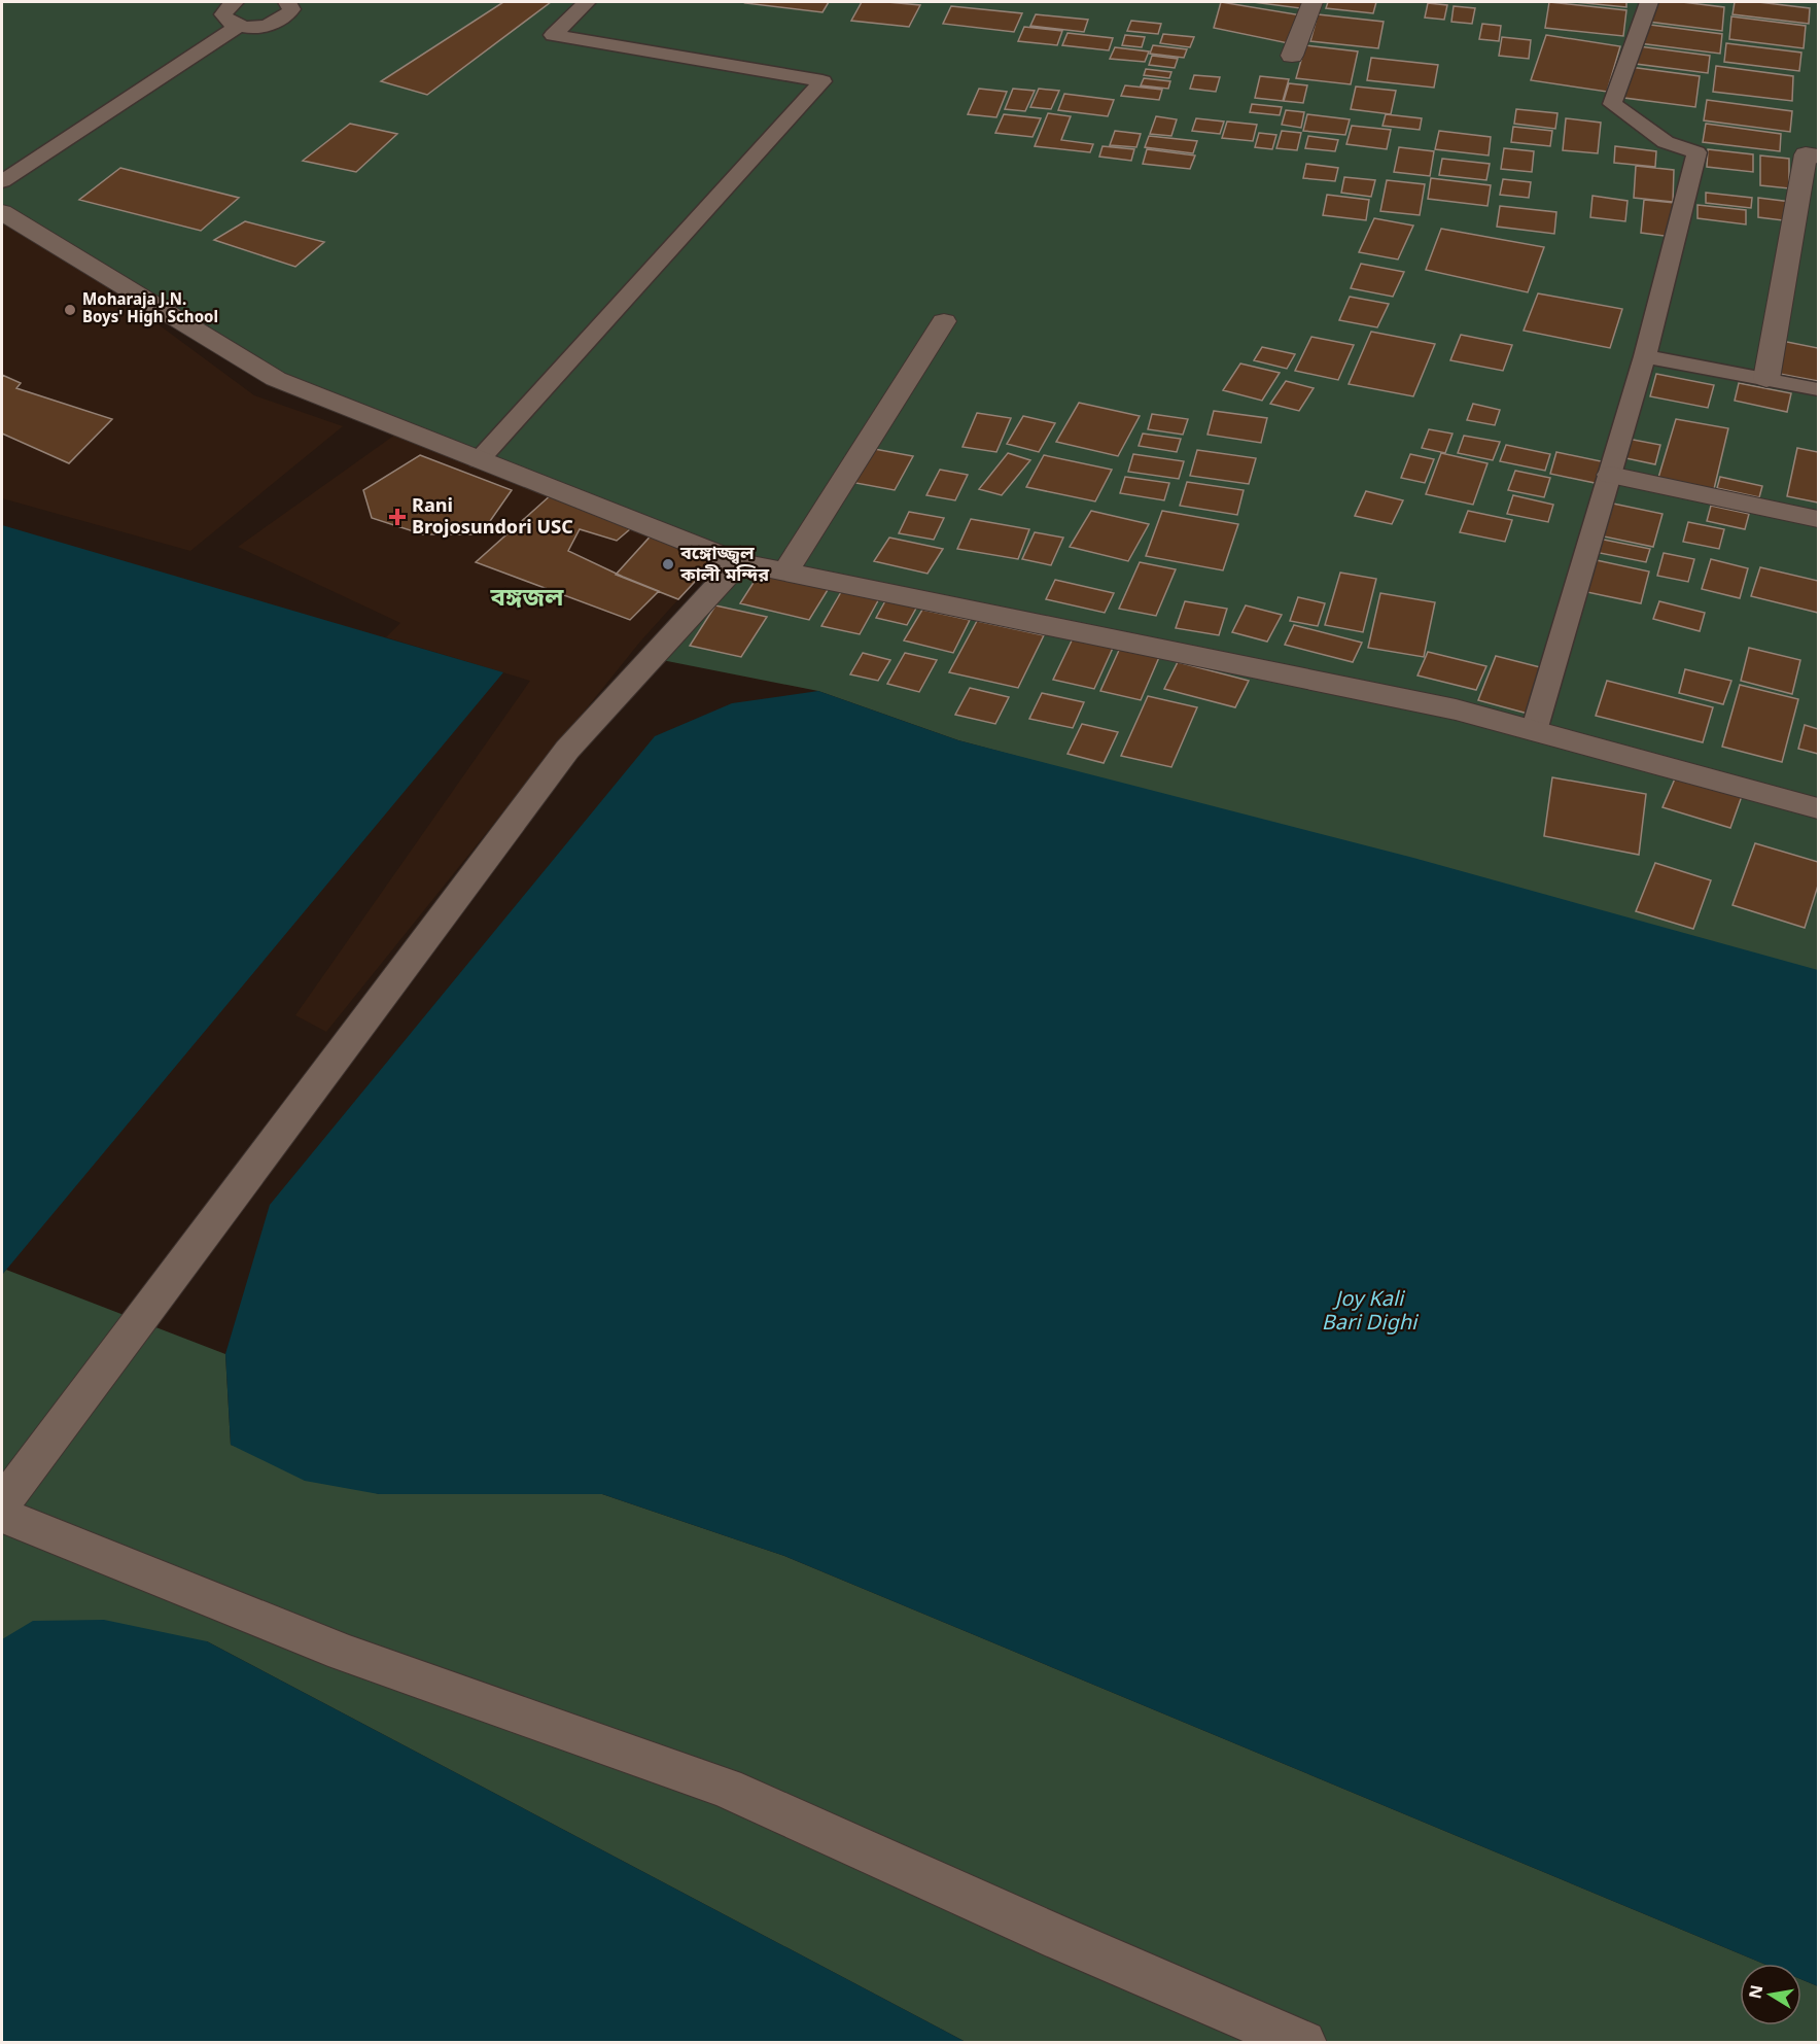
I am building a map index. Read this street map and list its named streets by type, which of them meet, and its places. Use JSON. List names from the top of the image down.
{
  "districts": ["বঙ্গজল"],
  "water": ["Joy Kali Bari Dighi"],
  "places": {
    "other": ["Moharaja J.N. Boys' High School", "বঙ্গোজ্জ্বল কালী মন্দির"],
    "health": ["Rani Brojosundori USC"]
  },
  "north": "left"
}
